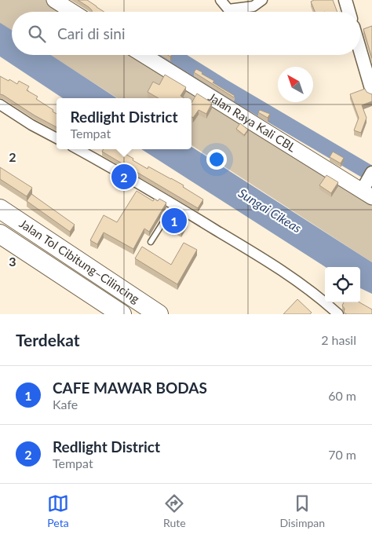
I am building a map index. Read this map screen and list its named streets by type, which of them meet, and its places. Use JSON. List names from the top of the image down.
{
  "streets": {
    "highway": ["Jalan Tol Cibitung–Cilincing"],
    "main road": ["Jalan Raya Kali CBL"]
  },
  "water": ["Sungai Cikeas"],
  "north": "top left",
  "page": {
    "search": "Cari di sini",
    "popup": ["Redlight District", "Tempat"],
    "pins": ["2", "1"],
    "heading": ["Terdekat", "2 hasil"],
    "list": [
      {
        "mark": "1",
        "name": "CAFE MAWAR BODAS",
        "note": "Kafe",
        "value": "60 m"
      },
      {
        "mark": "2",
        "name": "Redlight District",
        "note": "Tempat",
        "value": "70 m"
      }
    ],
    "nav": ["Peta", "Rute", "Disimpan"]
  },
  "grid": {
    "rows": ["2", "3"]
  }
}
